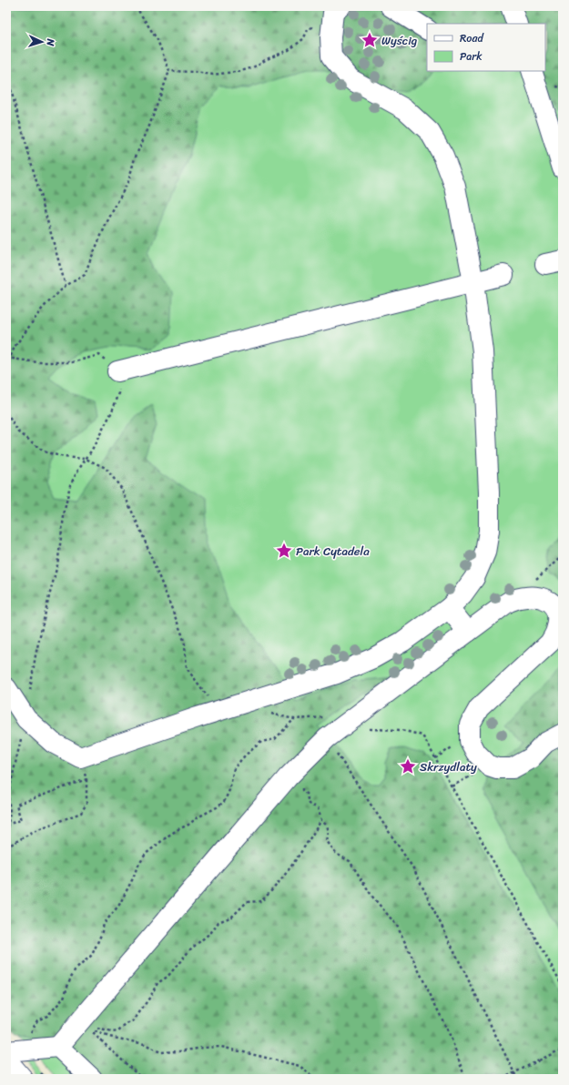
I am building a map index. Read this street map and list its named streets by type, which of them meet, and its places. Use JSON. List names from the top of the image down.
{
  "places": {
    "place": ["Wyścig", "Park Cytadela", "Skrzydlaty"]
  },
  "legend": ["Road", "Park"],
  "north": "right"
}
